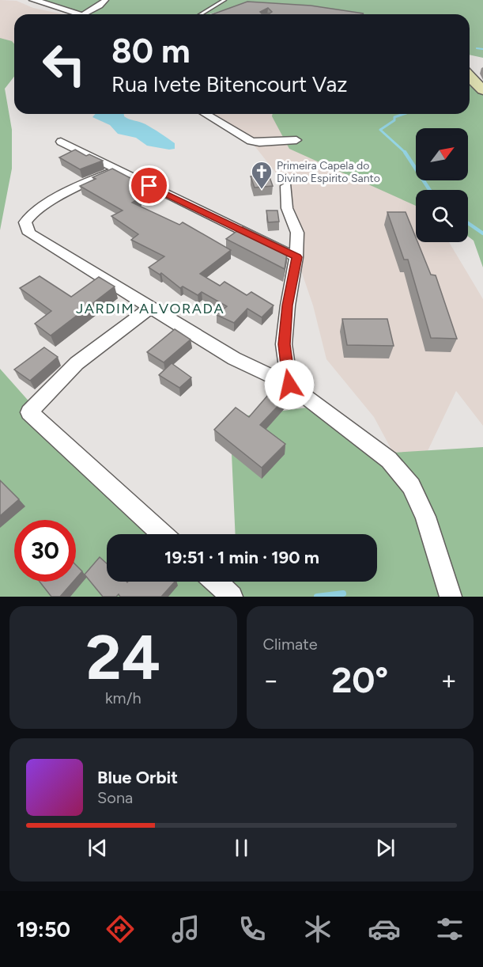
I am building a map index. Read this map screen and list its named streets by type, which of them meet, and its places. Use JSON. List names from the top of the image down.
{
  "districts": ["JARDIM ALVORADA"],
  "places": {
    "church": ["Primeira Capela do Divino Espirito Santo"]
  },
  "north": "top right",
  "page": {
    "turn": ["80 m", "Rua Ivete Bitencourt Vaz"],
    "limit": "30",
    "trip": "19:51 · 1 min · 190 m",
    "tile": [
      ["24", "km/h"],
      "Climate"
    ],
    "heat": ["−", "20°", "+"],
    "song": ["Blue Orbit", "Sona"],
    "tabs": "19:50"
  }
}
